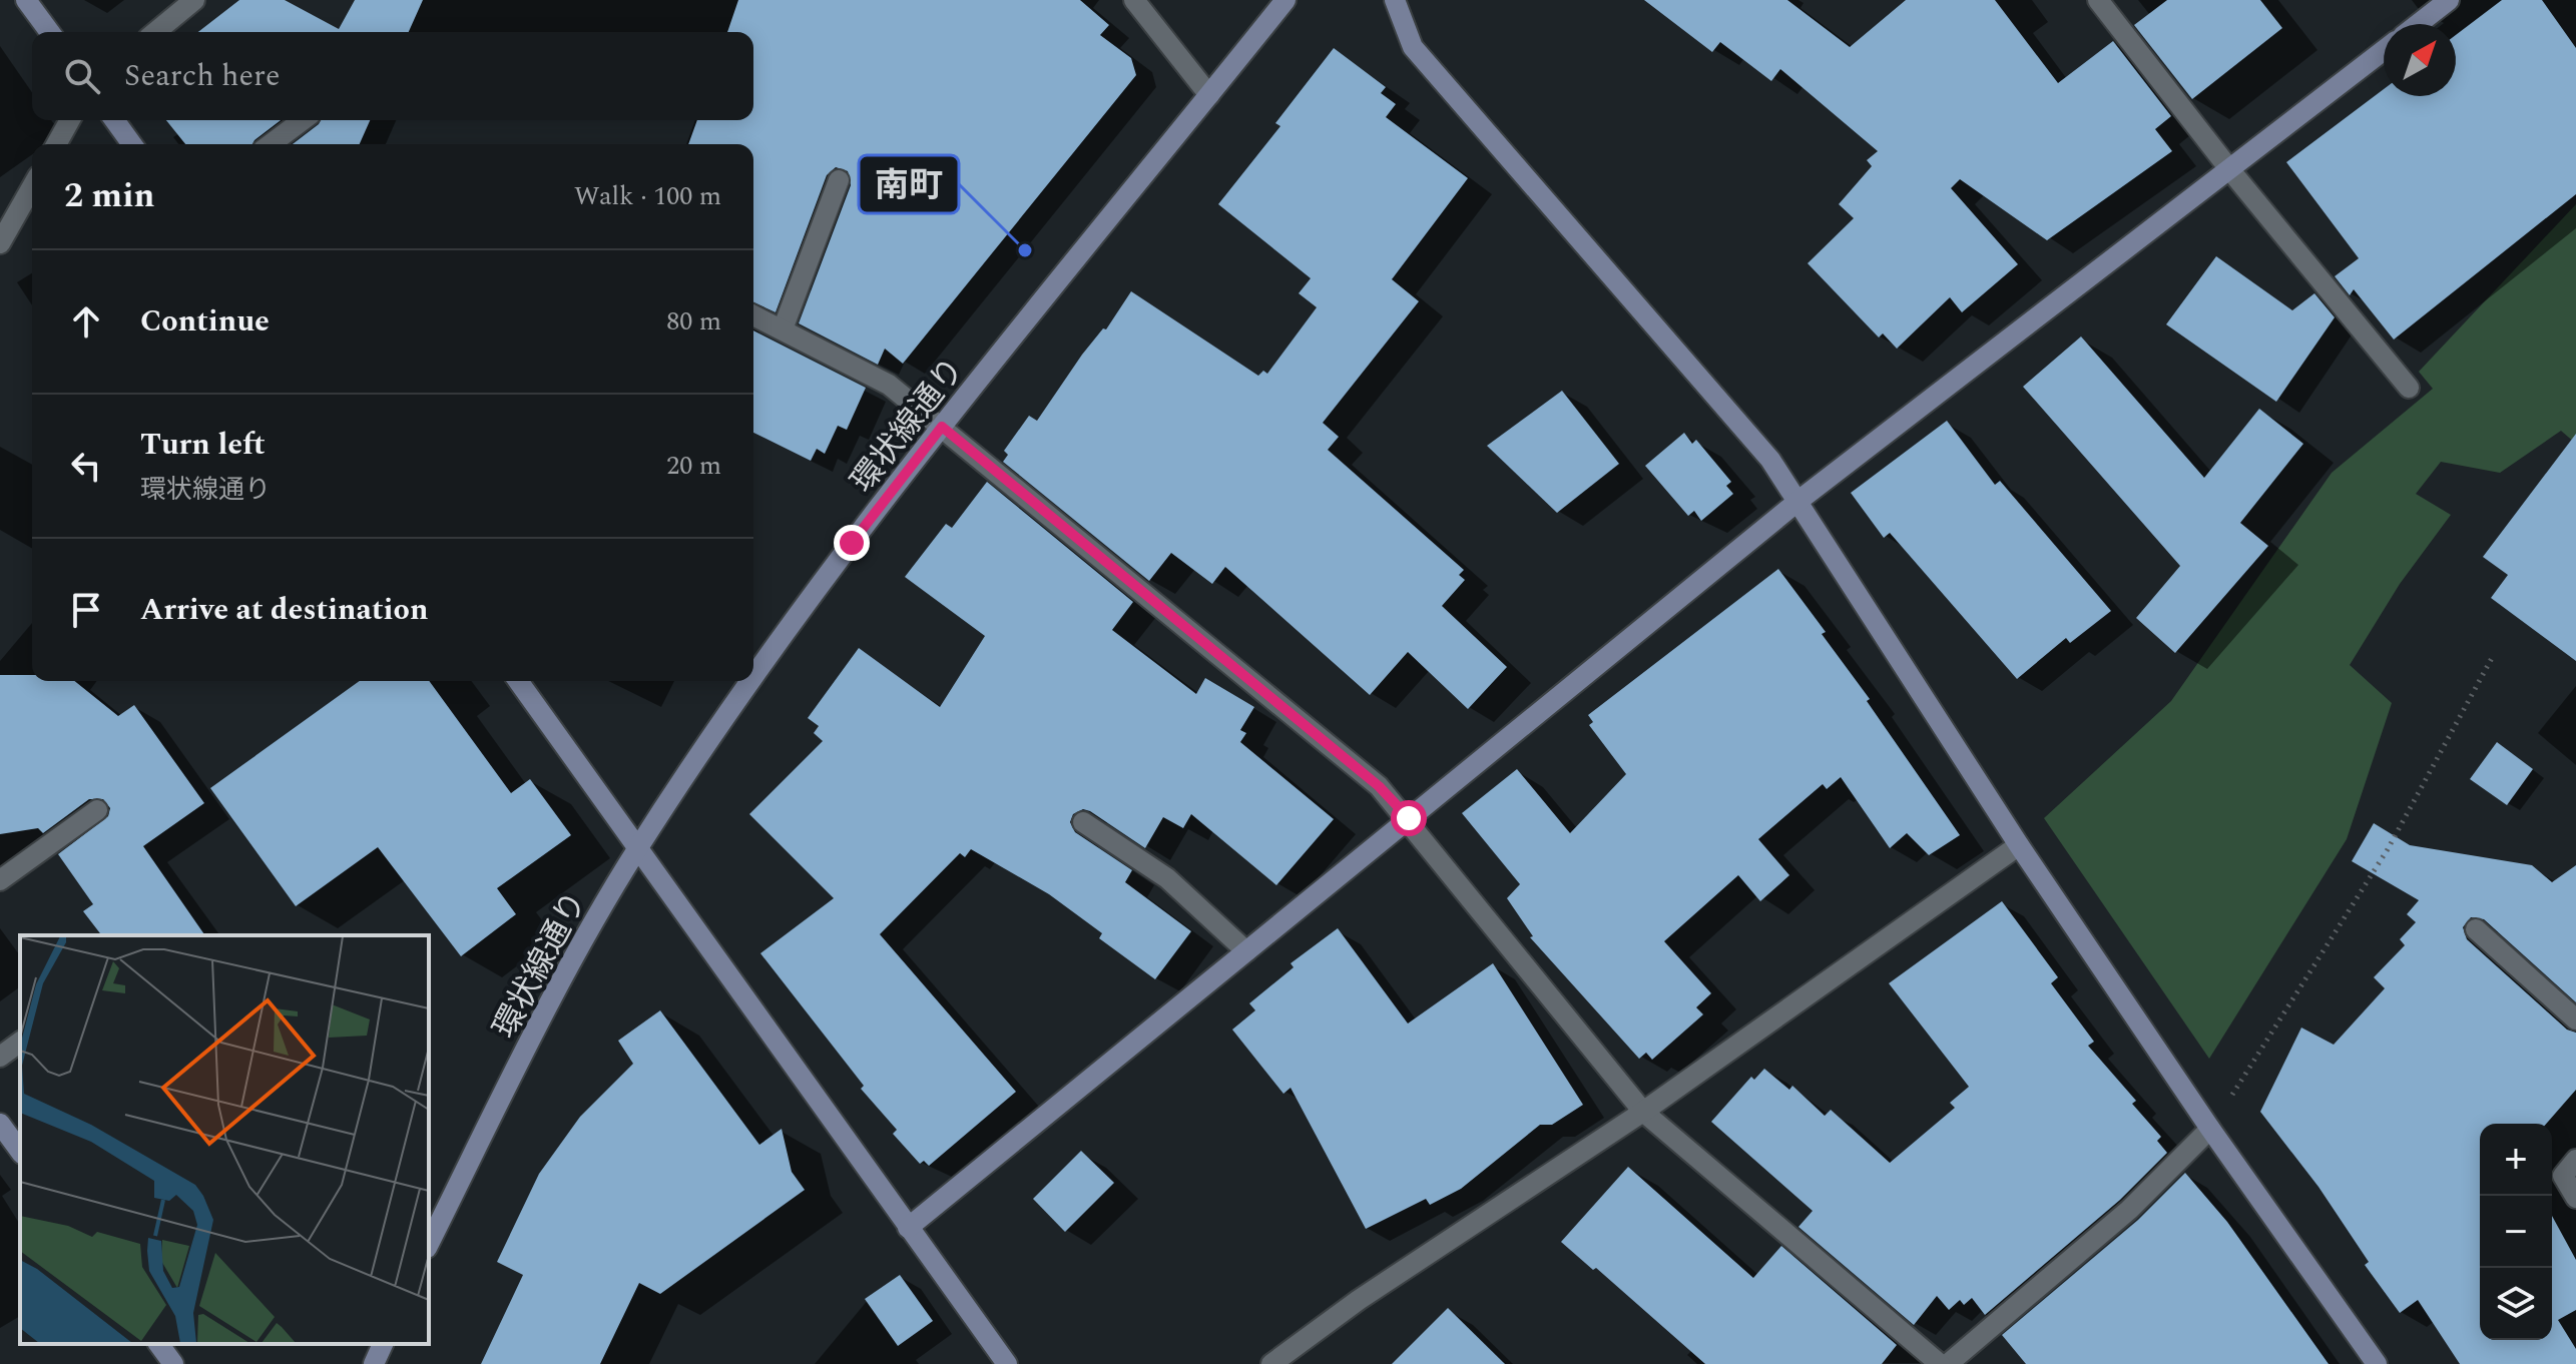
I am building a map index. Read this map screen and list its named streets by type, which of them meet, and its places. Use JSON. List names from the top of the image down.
{
  "streets": {
    "street": ["環状線通り"]
  },
  "places": ["南町"],
  "north": "top right",
  "page": {
    "search": "Search here",
    "heading": ["2 min", "Walk · 100 m"],
    "list": [
      ["Continue", "80 m"],
      ["Turn left", "環状線通り", "20 m"],
      "Arrive at destination"
    ],
    "map_buttons": ["+", "−"]
  }
}
